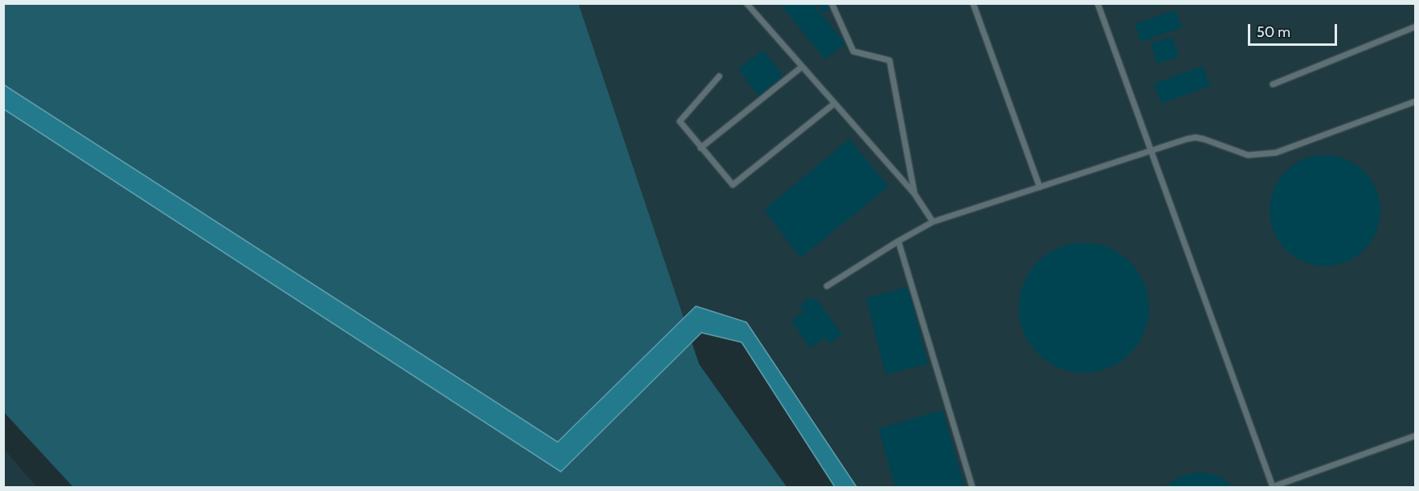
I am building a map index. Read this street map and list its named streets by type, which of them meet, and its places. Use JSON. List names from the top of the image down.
{
  "scale_bar": "50 m"
}
